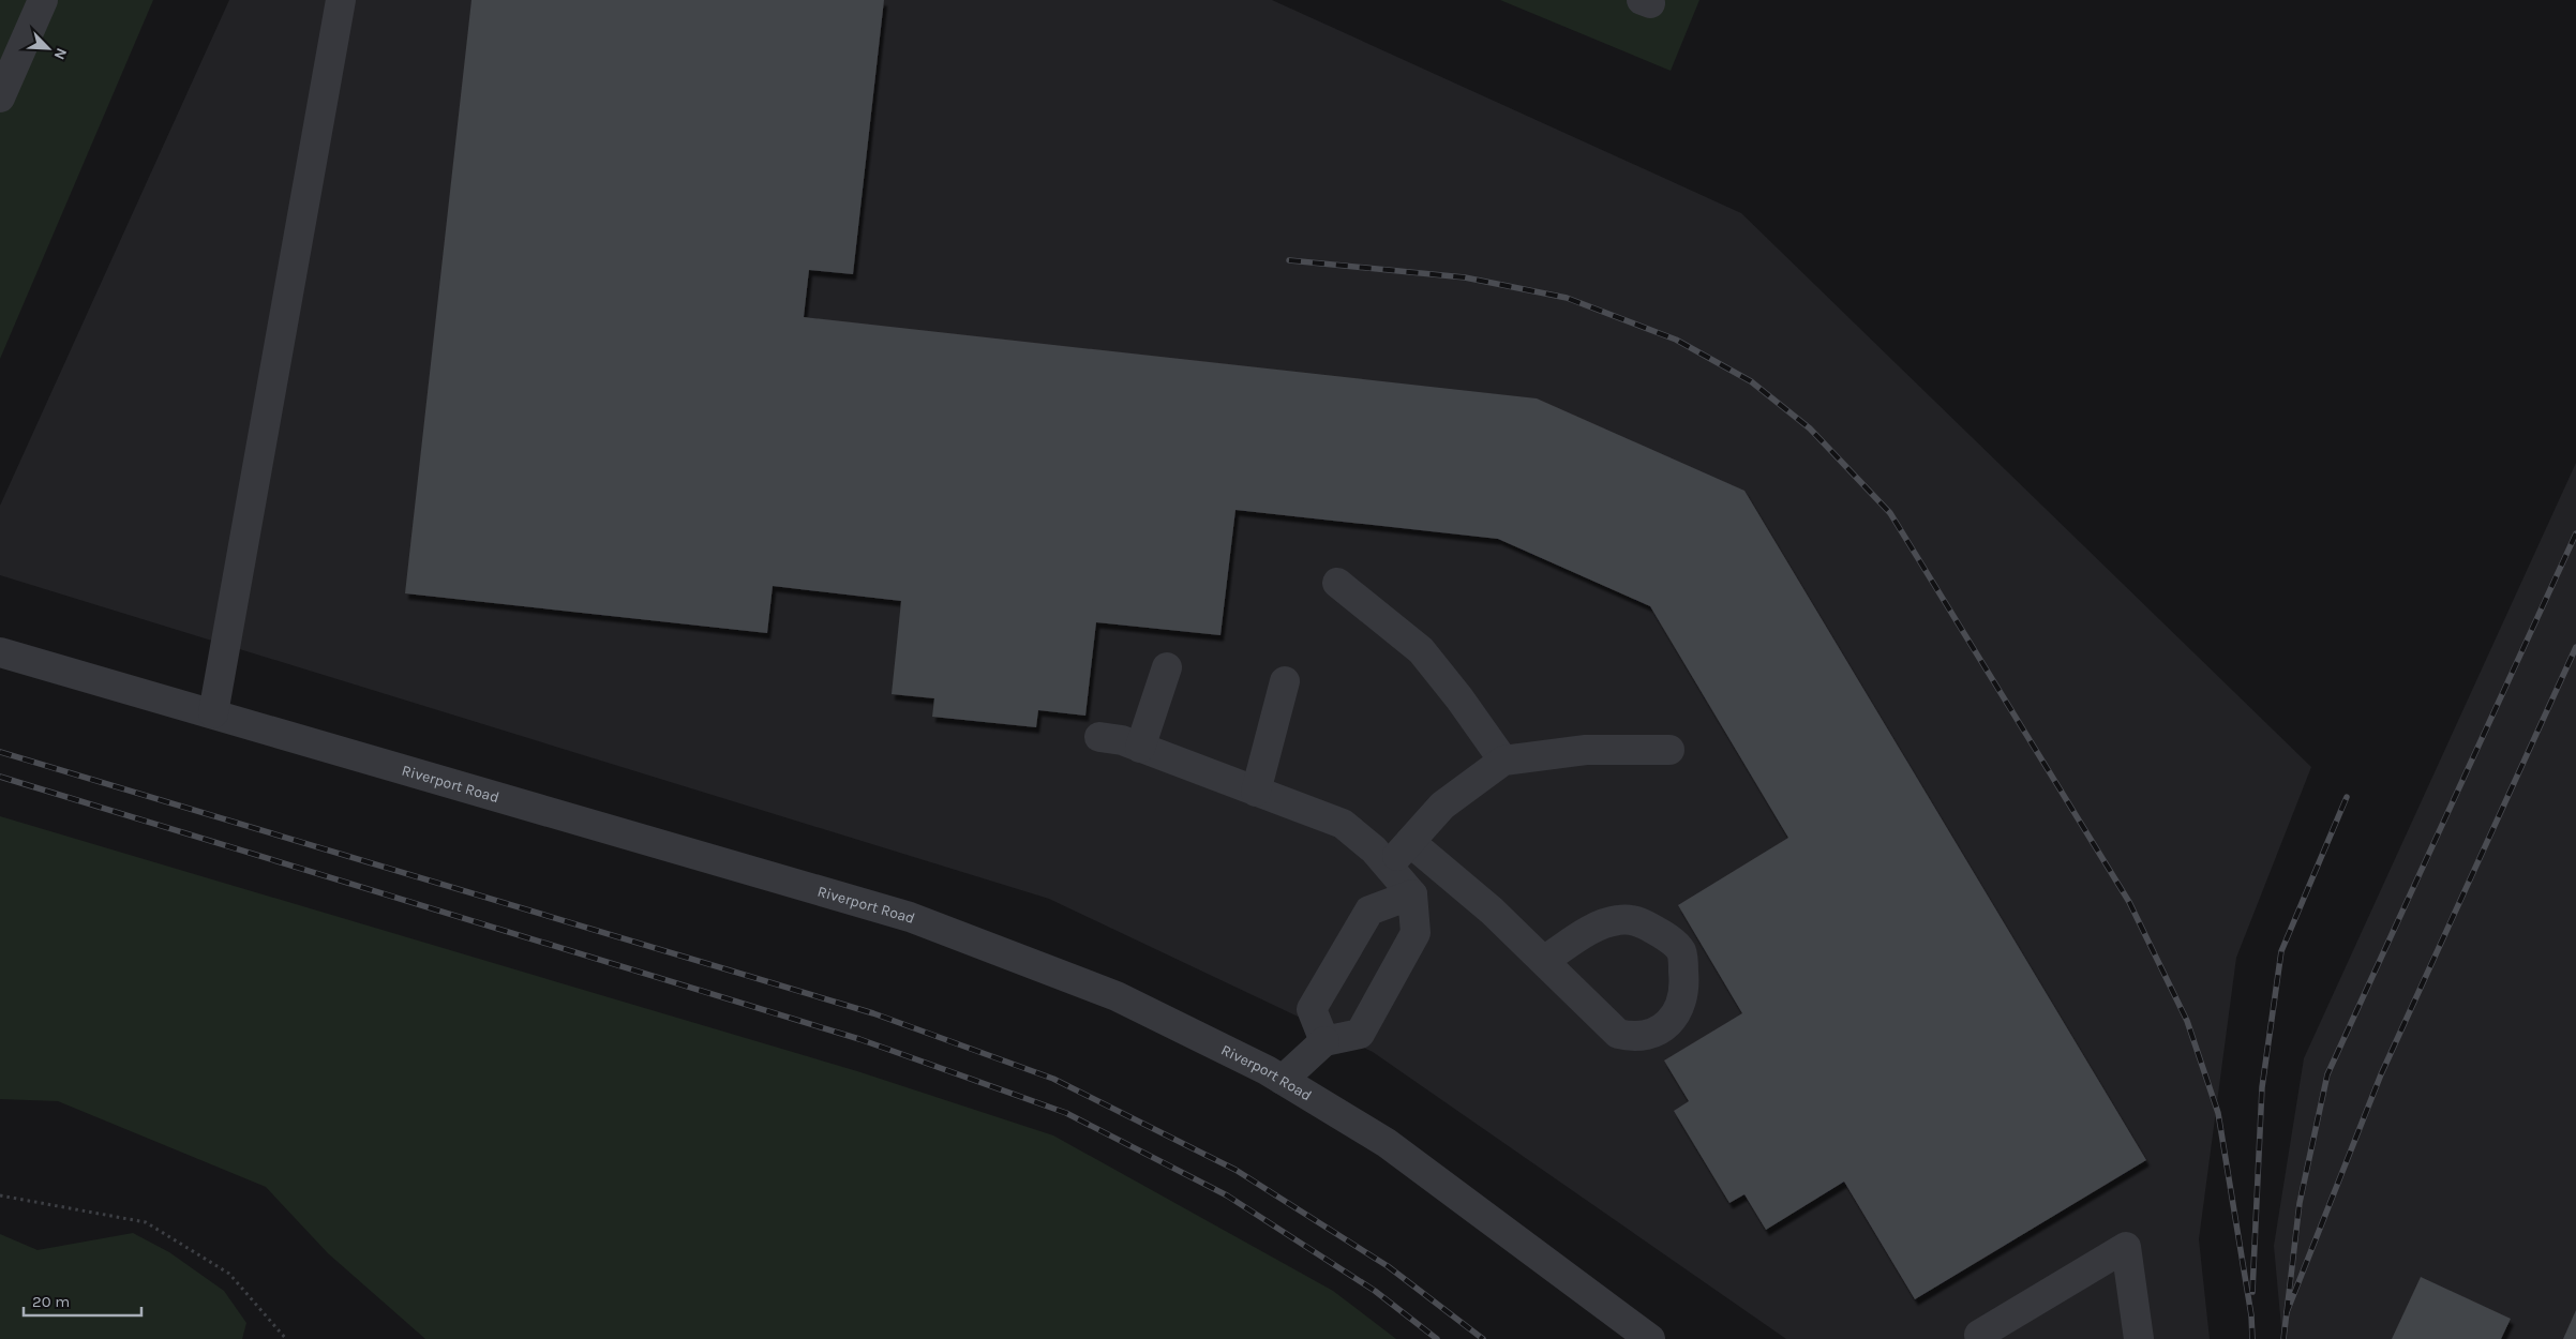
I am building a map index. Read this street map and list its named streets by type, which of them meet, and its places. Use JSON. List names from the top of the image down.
{
  "streets": {
    "street": ["Riverport Road"]
  },
  "scale_bar": "20 m",
  "north": "bottom right"
}
